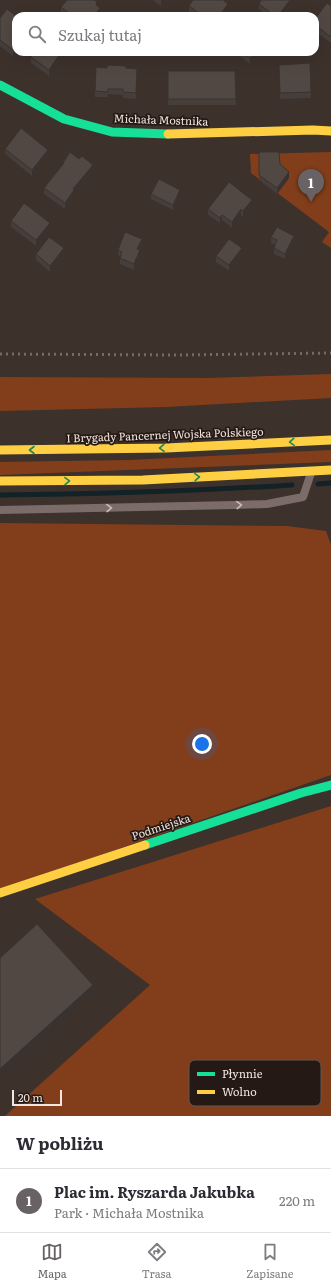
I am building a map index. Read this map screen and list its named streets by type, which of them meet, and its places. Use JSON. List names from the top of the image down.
{
  "streets": {
    "street": ["Michała Mostnika", "I Brygady Pancernej Wojska Polskiego", "Podmiejska"]
  },
  "legend": ["Płynnie", "Wolno"],
  "scale_bar": "20 m",
  "page": {
    "search": "Szukaj tutaj",
    "pins": "1",
    "scale": "20 m",
    "heading": "W pobliżu",
    "list": [
      {
        "mark": "1",
        "name": "Plac im. Ryszarda Jakubka",
        "note": "Park · Michała Mostnika",
        "value": "220 m"
      }
    ],
    "nav": ["Mapa", "Trasa", "Zapisane"]
  }
}
